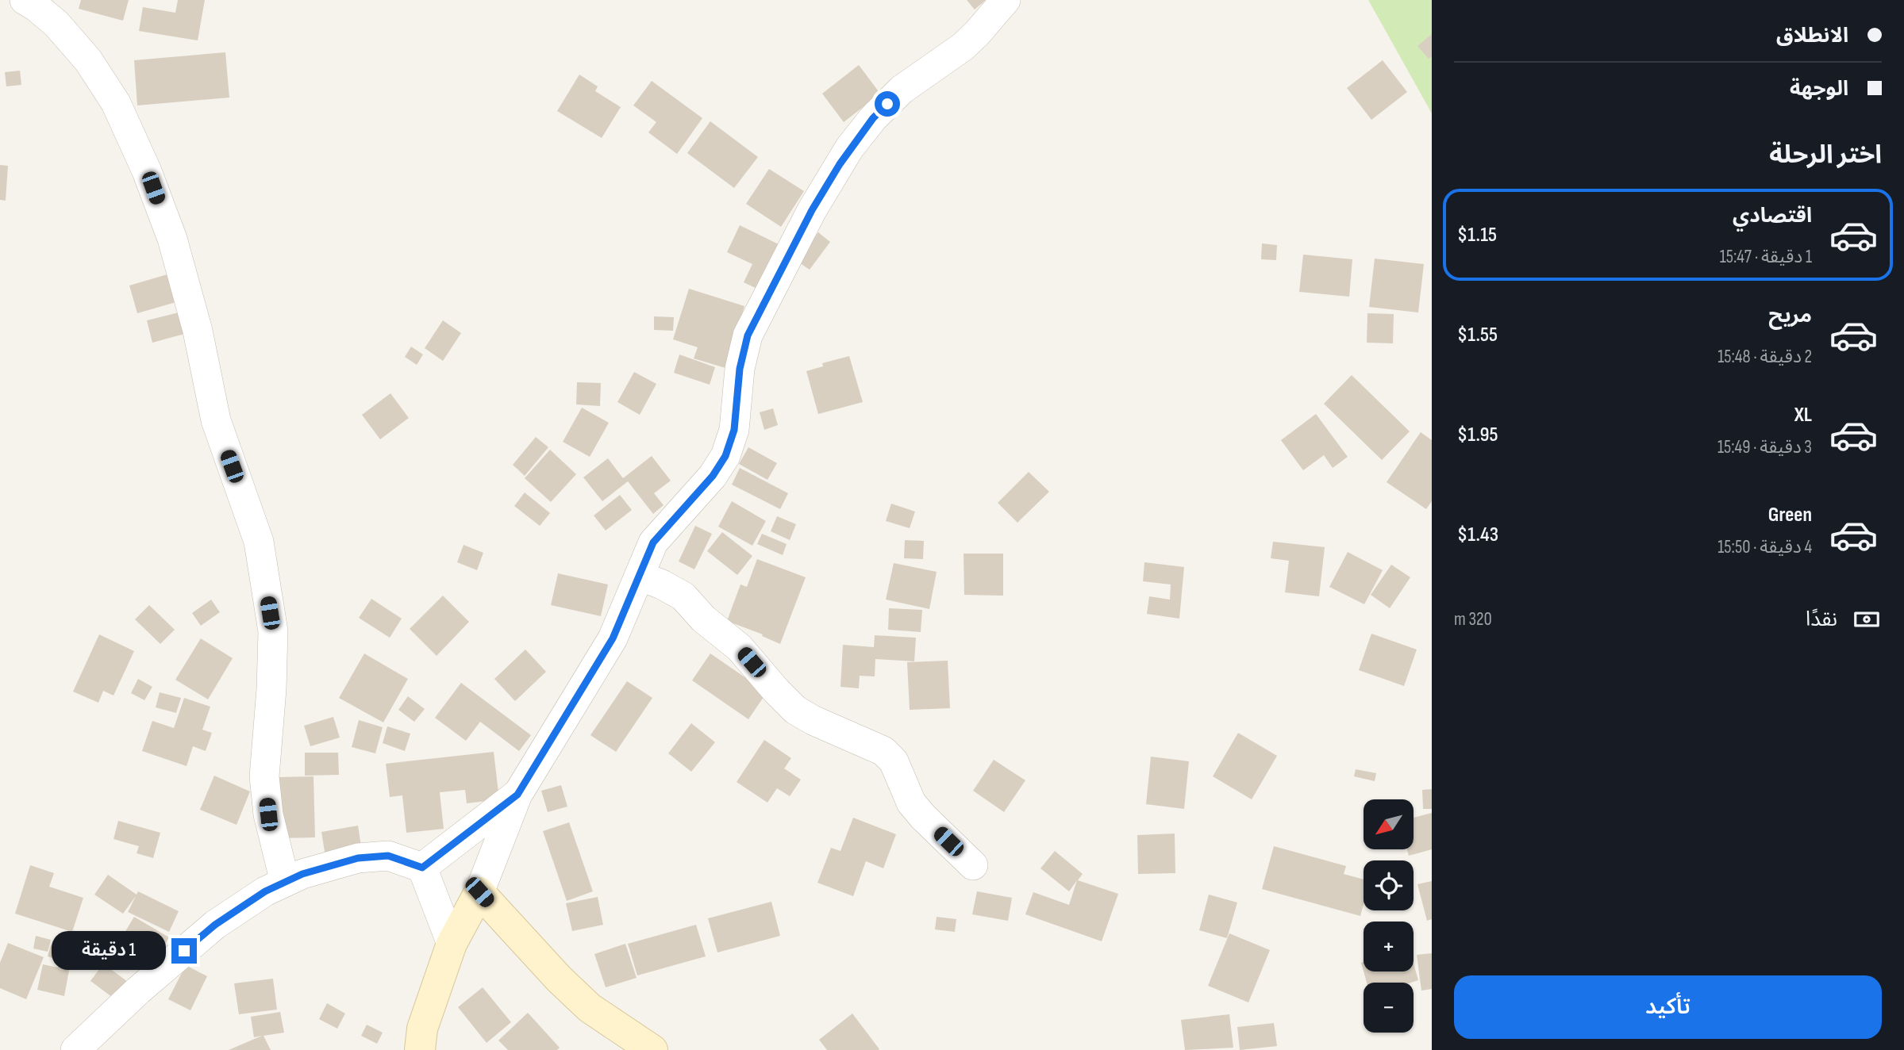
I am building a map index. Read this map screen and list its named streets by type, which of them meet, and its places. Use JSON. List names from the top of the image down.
{
  "north": "bottom left",
  "page": {
    "banner": ["الانطلاق", "الوجهة"],
    "heading": "اختر الرحلة",
    "list": [
      {
        "name": "اقتصادي",
        "note": "1 دقيقة · 15:47",
        "value": "$1.15"
      },
      {
        "name": "مريح",
        "note": "2 دقيقة · 15:48",
        "value": "$1.55"
      },
      {
        "name": "XL",
        "note": "3 دقيقة · 15:49",
        "value": "$1.95"
      },
      {
        "name": "Green",
        "note": "4 دقيقة · 15:50",
        "value": "$1.43"
      }
    ],
    "pay": ["نقدًا", "320 m"],
    "map_buttons": ["+", "−"],
    "bubble": "1 دقيقة",
    "buttons": "تأكيد"
  }
}
